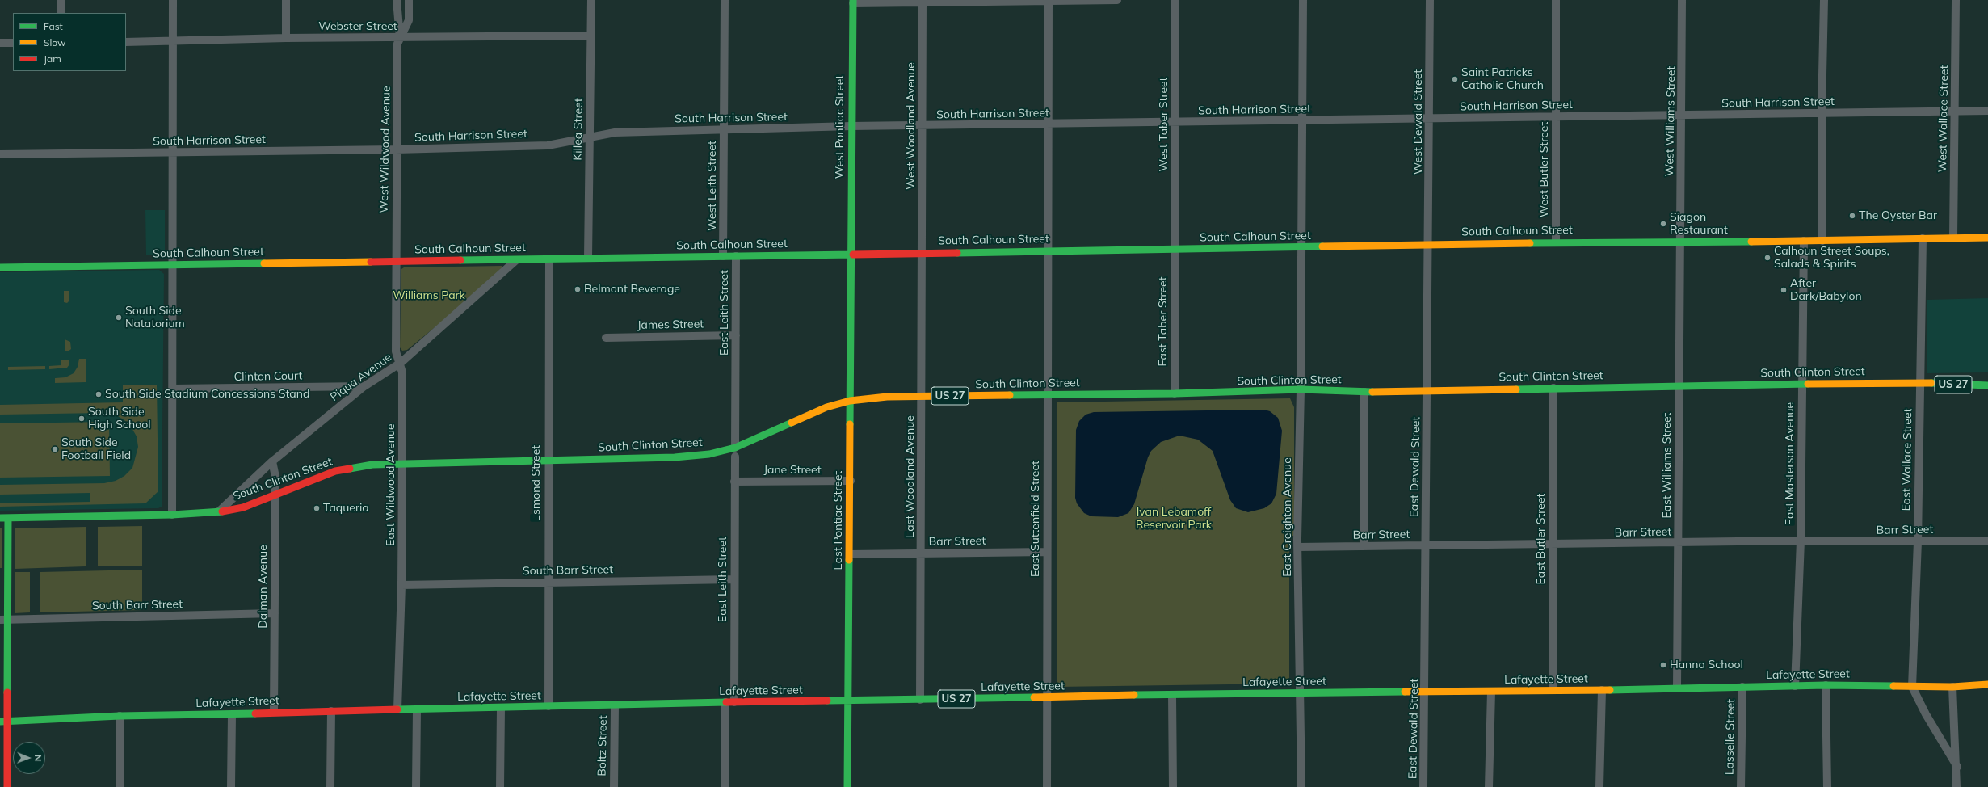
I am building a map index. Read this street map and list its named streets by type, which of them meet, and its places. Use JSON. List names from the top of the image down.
{
  "streets": {
    "main road": [
      "West Pontiac Street",
      "South Calhoun Street",
      "South Clinton Street",
      "US 27",
      "East Pontiac Street",
      "Lafayette Street"
    ],
    "street": [
      "Webster Street",
      "South Harrison Street",
      "West Wallace Street",
      "West Williams Street",
      "West Dewald Street",
      "West Taber Street",
      "West Woodland Avenue",
      "Killea Street",
      "West Wildwood Avenue",
      "West Butler Street",
      "West Leith Street",
      "East Leith Street",
      "East Taber Street",
      "James Street",
      "Clinton Court",
      "Piqua Avenue",
      "East Wallace Street",
      "East Masterson Avenue",
      "East Williams Street",
      "East Dewald Street",
      "Jane Street",
      "East Woodland Avenue",
      "Esmond Street",
      "East Wildwood Avenue",
      "East Creighton Avenue",
      "East Suttenfield Street",
      "Barr Street",
      "East Butler Street",
      "South Barr Street",
      "Dalman Avenue",
      "Lasselle Street",
      "Boltz Street"
    ]
  },
  "crossings": [
    ["Webster Street", "Killea Street"],
    ["Webster Street", "West Wildwood Avenue"],
    ["South Harrison Street", "West Wallace Street"],
    ["South Harrison Street", "West Williams Street"],
    ["South Harrison Street", "West Dewald Street"],
    ["South Harrison Street", "West Taber Street"],
    ["South Harrison Street", "West Woodland Avenue"],
    ["South Harrison Street", "West Pontiac Street"],
    ["South Harrison Street", "Killea Street"],
    ["South Harrison Street", "West Wildwood Avenue"],
    ["South Harrison Street", "West Butler Street"],
    ["South Harrison Street", "West Leith Street"],
    ["South Harrison Street", "East Creighton Avenue"],
    ["South Harrison Street", "East Suttenfield Street"],
    ["West Wallace Street", "South Calhoun Street"],
    ["West Williams Street", "South Calhoun Street"],
    ["West Williams Street", "East Williams Street"],
    ["West Dewald Street", "South Calhoun Street"],
    ["West Dewald Street", "East Dewald Street"],
    ["West Taber Street", "South Calhoun Street"],
    ["West Taber Street", "East Taber Street"],
    ["West Woodland Avenue", "South Calhoun Street"],
    ["West Woodland Avenue", "East Woodland Avenue"],
    ["West Pontiac Street", "South Calhoun Street"],
    ["West Pontiac Street", "East Pontiac Street"],
    ["Killea Street", "South Calhoun Street"],
    ["West Wildwood Avenue", "South Calhoun Street"],
    ["West Wildwood Avenue", "East Wildwood Avenue"],
    ["West Butler Street", "South Calhoun Street"],
    ["West Leith Street", "South Calhoun Street"],
    ["South Calhoun Street", "East Leith Street"],
    ["South Calhoun Street", "East Taber Street"],
    ["South Calhoun Street", "Piqua Avenue"],
    ["South Calhoun Street", "East Wallace Street"],
    ["South Calhoun Street", "East Masterson Avenue"],
    ["South Calhoun Street", "East Williams Street"],
    ["South Calhoun Street", "East Dewald Street"],
    ["South Calhoun Street", "East Woodland Avenue"],
    ["South Calhoun Street", "Esmond Street"],
    ["South Calhoun Street", "East Wildwood Avenue"],
    ["South Calhoun Street", "East Creighton Avenue"],
    ["South Calhoun Street", "East Suttenfield Street"],
    ["South Calhoun Street", "East Pontiac Street"],
    ["East Leith Street", "James Street"],
    ["East Leith Street", "South Clinton Street"],
    ["East Leith Street", "Jane Street"],
    ["East Leith Street", "South Barr Street"],
    ["East Leith Street", "Lafayette Street"],
    ["East Taber Street", "South Clinton Street"],
    ["South Clinton Street", "Piqua Avenue"],
    ["South Clinton Street", "US 27"],
    ["South Clinton Street", "East Wallace Street"],
    ["South Clinton Street", "East Masterson Avenue"],
    ["South Clinton Street", "East Williams Street"],
    ["South Clinton Street", "East Dewald Street"],
    ["South Clinton Street", "East Woodland Avenue"],
    ["South Clinton Street", "Esmond Street"],
    ["South Clinton Street", "East Wildwood Avenue"],
    ["South Clinton Street", "East Creighton Avenue"],
    ["South Clinton Street", "East Suttenfield Street"],
    ["South Clinton Street", "East Pontiac Street"],
    ["South Clinton Street", "East Butler Street"],
    ["South Clinton Street", "Dalman Avenue"],
    ["Clinton Court", "Piqua Avenue"],
    ["Piqua Avenue", "East Wildwood Avenue"],
    ["Piqua Avenue", "Dalman Avenue"],
    ["US 27", "East Wallace Street"],
    ["East Wallace Street", "Barr Street"],
    ["East Wallace Street", "Lafayette Street"],
    ["East Masterson Avenue", "Barr Street"],
    ["East Masterson Avenue", "Lafayette Street"],
    ["East Williams Street", "Barr Street"],
    ["East Williams Street", "Lafayette Street"],
    ["East Dewald Street", "Barr Street"],
    ["East Dewald Street", "Lafayette Street"],
    ["Jane Street", "East Pontiac Street"],
    ["East Woodland Avenue", "Barr Street"],
    ["East Woodland Avenue", "Lafayette Street"],
    ["Esmond Street", "South Barr Street"],
    ["Esmond Street", "Lafayette Street"],
    ["East Wildwood Avenue", "South Barr Street"],
    ["East Wildwood Avenue", "Lafayette Street"],
    ["East Creighton Avenue", "Barr Street"],
    ["East Creighton Avenue", "Lafayette Street"],
    ["East Suttenfield Street", "Barr Street"],
    ["East Suttenfield Street", "Lafayette Street"],
    ["East Pontiac Street", "Barr Street"],
    ["East Pontiac Street", "Lafayette Street"],
    ["Barr Street", "East Butler Street"],
    ["East Butler Street", "Lafayette Street"],
    ["South Barr Street", "Dalman Avenue"],
    ["Dalman Avenue", "Lafayette Street"],
    ["Lafayette Street", "Lasselle Street"],
    ["Lafayette Street", "Boltz Street"]
  ],
  "parks": ["Williams Park", "Ivan Lebamoff Reservoir Park"],
  "places": [
    "Saint Patricks Catholic Church",
    "The Oyster Bar",
    "Siagon Restaurant",
    "Calhoun Street Soups, Salads & Spirits",
    "Belmont Beverage",
    "After Dark/Babylon",
    "South Side Natatorium",
    "South Side Stadium Concessions Stand",
    "South Side High School",
    "South Side Football Field",
    "Taqueria",
    "Hanna School"
  ],
  "legend": ["Fast", "Slow", "Jam"],
  "north": "right"
}
